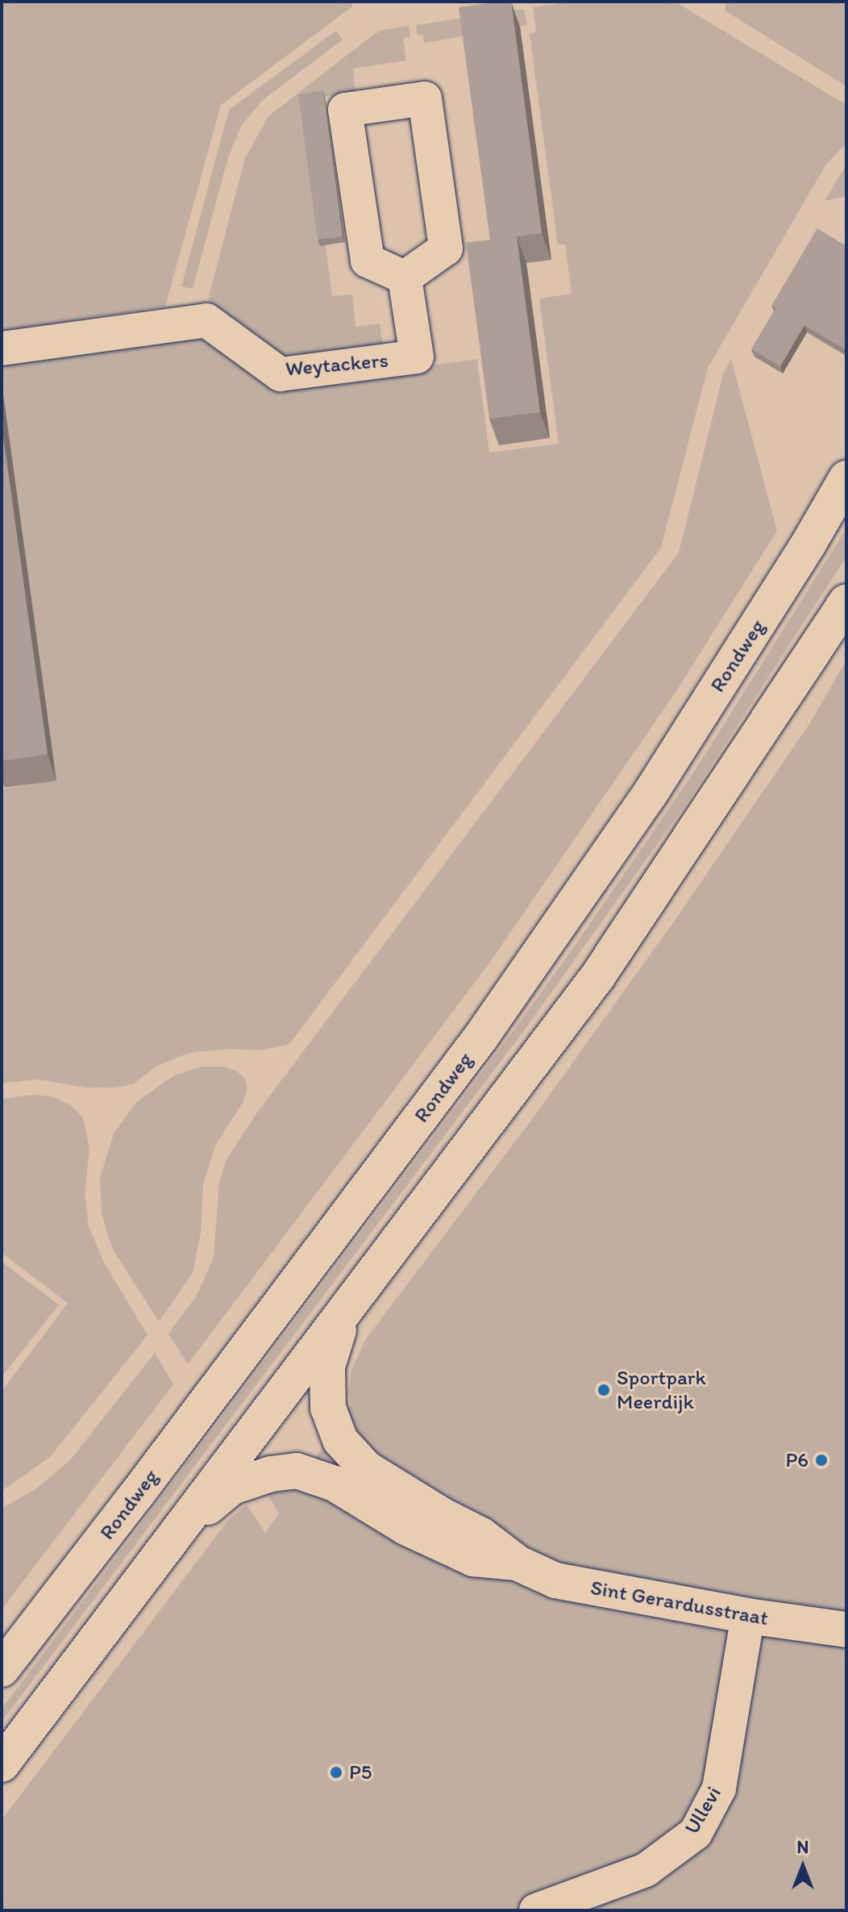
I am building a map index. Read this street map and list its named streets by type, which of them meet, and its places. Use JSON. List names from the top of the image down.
{
  "streets": {
    "main road": ["Rondweg", "Sint Gerardusstraat"],
    "street": ["Weytackers", "Ullevi"]
  },
  "crossings": [
    ["Sint Gerardusstraat", "Ullevi"]
  ],
  "places": ["Sportpark Meerdijk", "P6", "P5"],
  "north": "top"
}
